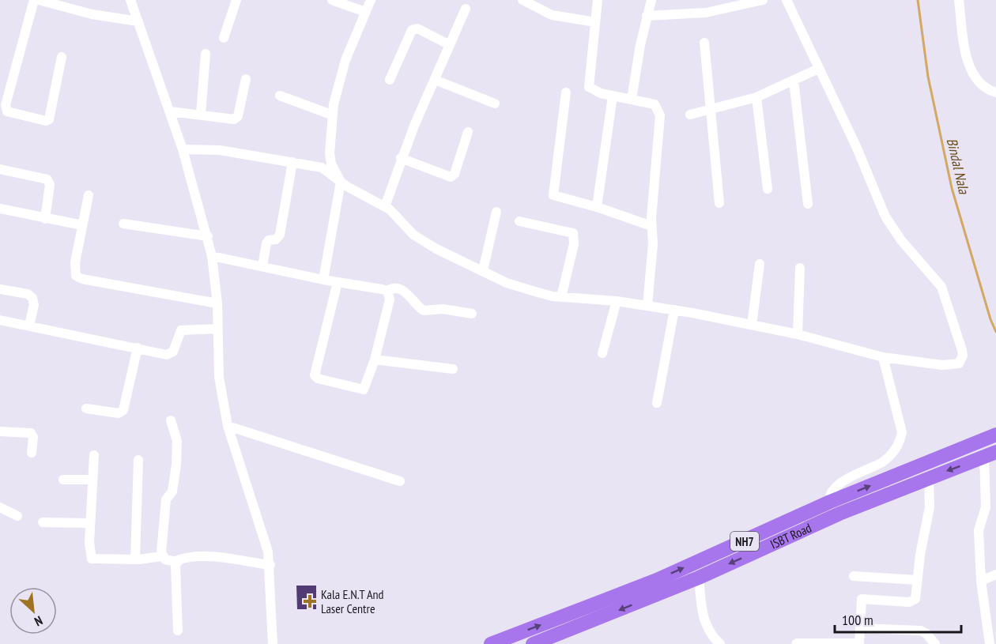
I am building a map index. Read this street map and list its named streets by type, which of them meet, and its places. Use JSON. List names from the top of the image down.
{
  "streets": {
    "highway": ["ISBT Road", "NH7"]
  },
  "water": ["Bindal Nala"],
  "places": {
    "health": ["Kala E.N.T And Laser Centre"]
  },
  "scale_bar": "100 m",
  "north": "bottom right"
}
